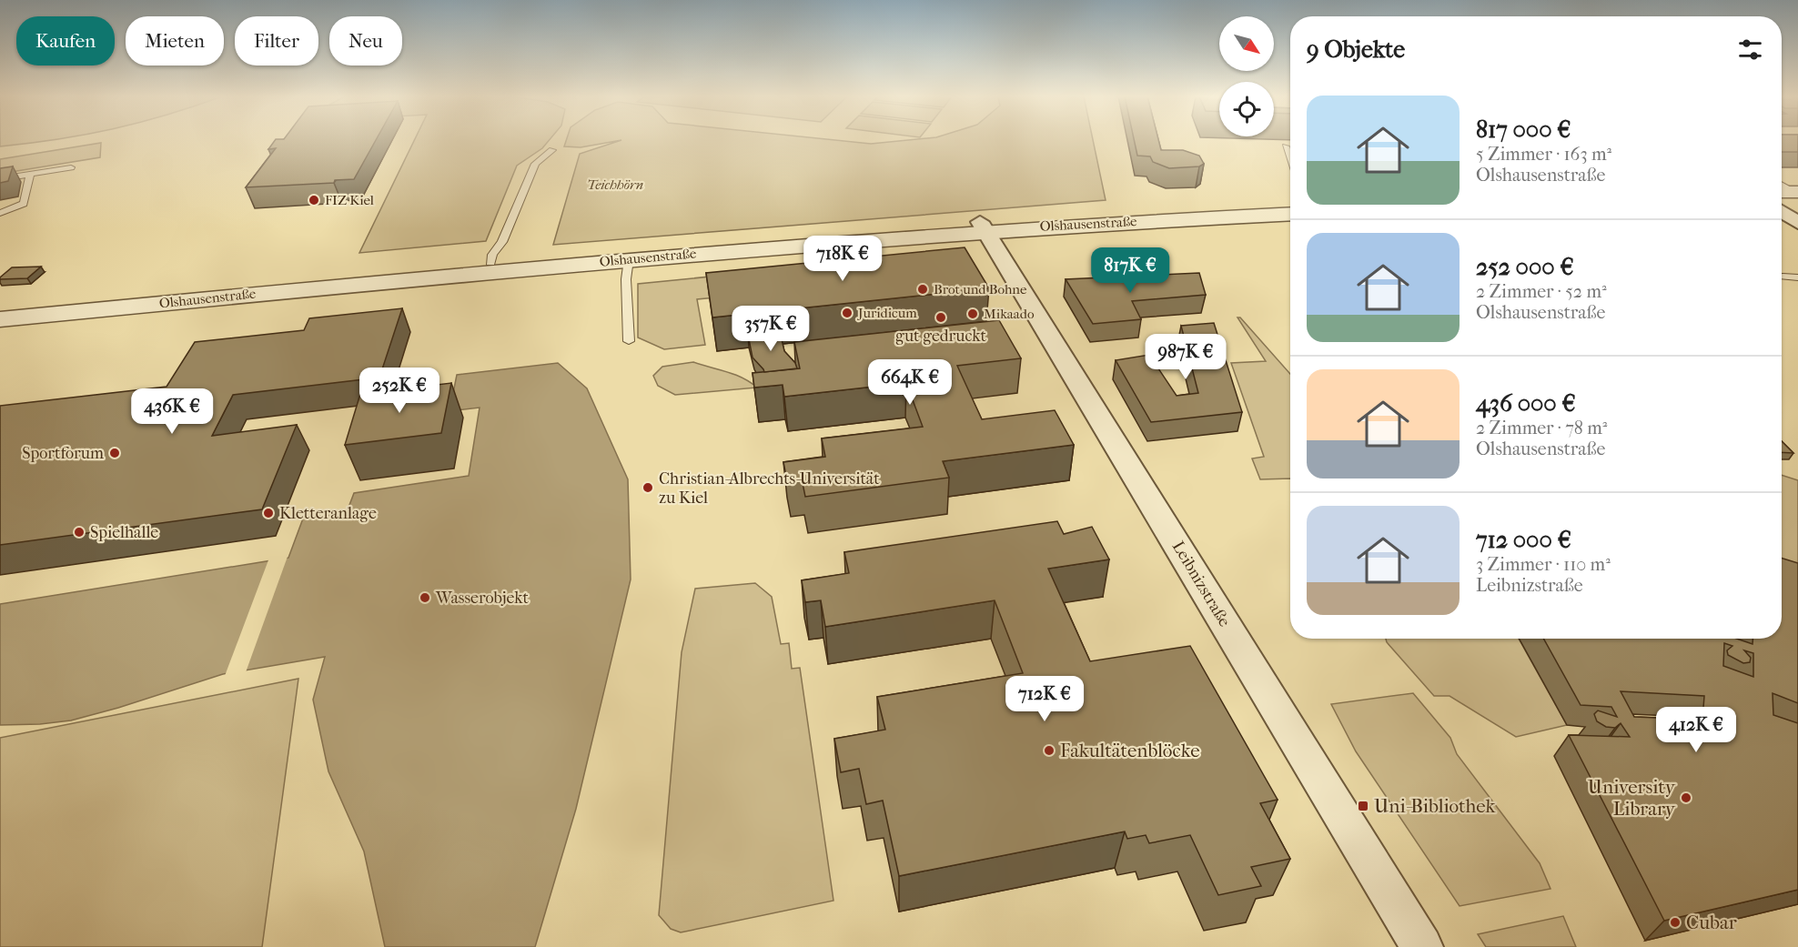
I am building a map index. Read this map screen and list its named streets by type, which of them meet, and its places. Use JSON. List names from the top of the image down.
{
  "streets": {
    "street": ["Olshausenstraße", "Leibnizstraße"]
  },
  "crossings": [
    ["Olshausenstraße", "Leibnizstraße"]
  ],
  "parks": ["Teichhörn"],
  "places": {
    "other": [
      "FIZ Kiel",
      "Brot und Bohne",
      "Juridicum",
      "Mikaado",
      "gut gedruckt",
      "Sportforum",
      "Christian-Albrechts-Universität zu Kiel",
      "Kletteranlage",
      "Spielhalle",
      "Wasserobjekt",
      "Fakultätenblöcke",
      "University Library",
      "Cubar"
    ],
    "transit": ["Uni-Bibliothek"]
  },
  "north": "bottom right",
  "page": {
    "chip": [
      "Kaufen",
      "Mieten",
      "Filter",
      "Neu"
    ],
    "heading": "9 Objekte",
    "list": [
      {
        "name": "817 000 €",
        "note": "5 Zimmer · 163 m² · Olshausenstraße"
      },
      {
        "name": "252 000 €",
        "note": "2 Zimmer · 52 m² · Olshausenstraße"
      },
      {
        "name": "436 000 €",
        "note": "2 Zimmer · 78 m² · Olshausenstraße"
      },
      {
        "name": "712 000 €",
        "note": "3 Zimmer · 110 m² · Leibnizstraße"
      }
    ],
    "price": [
      "718K €",
      "817K €",
      "357K €",
      "987K €",
      "664K €",
      "252K €",
      "436K €",
      "712K €",
      "412K €"
    ]
  }
}
